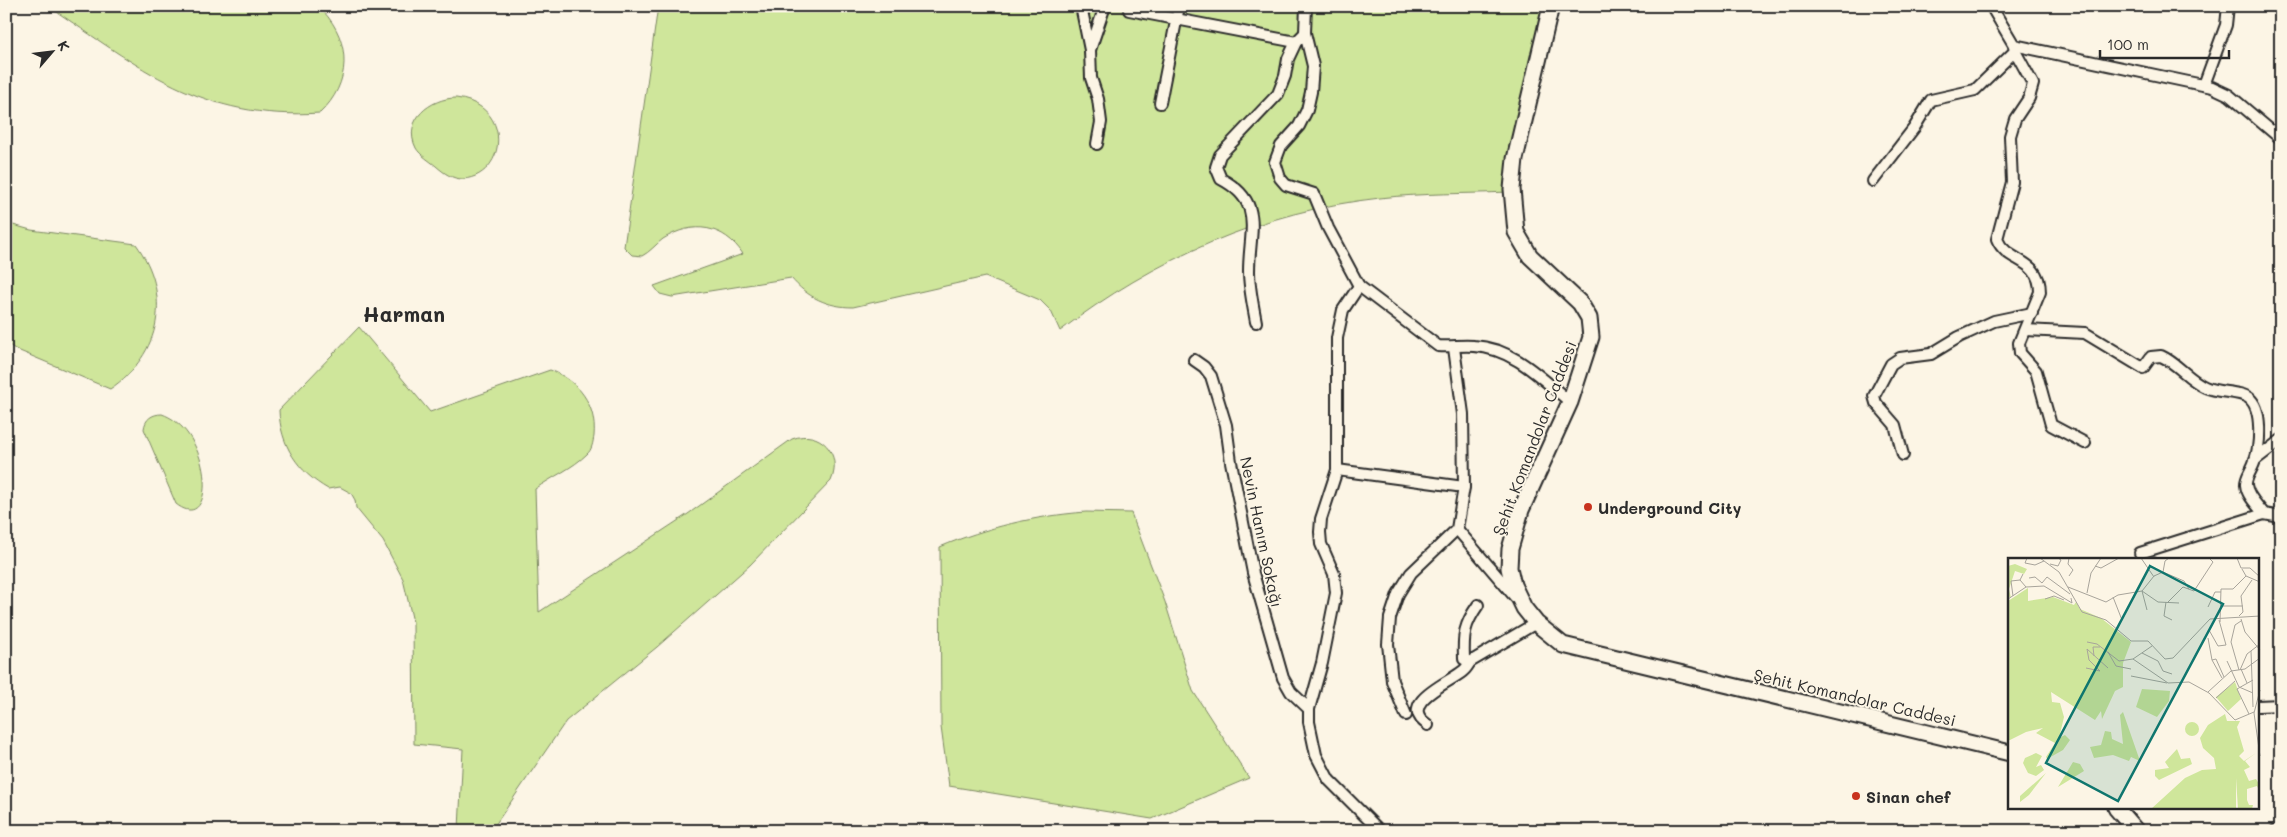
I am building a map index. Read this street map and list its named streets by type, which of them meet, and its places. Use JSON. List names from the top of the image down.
{
  "streets": {
    "main road": ["Şehit Komandolar Caddesi"],
    "street": ["Nevin Hanım Sokağı"]
  },
  "districts": ["Harman"],
  "places": ["Underground City", "Sinan chef"],
  "scale_bar": "100 m",
  "north": "top right"
}
